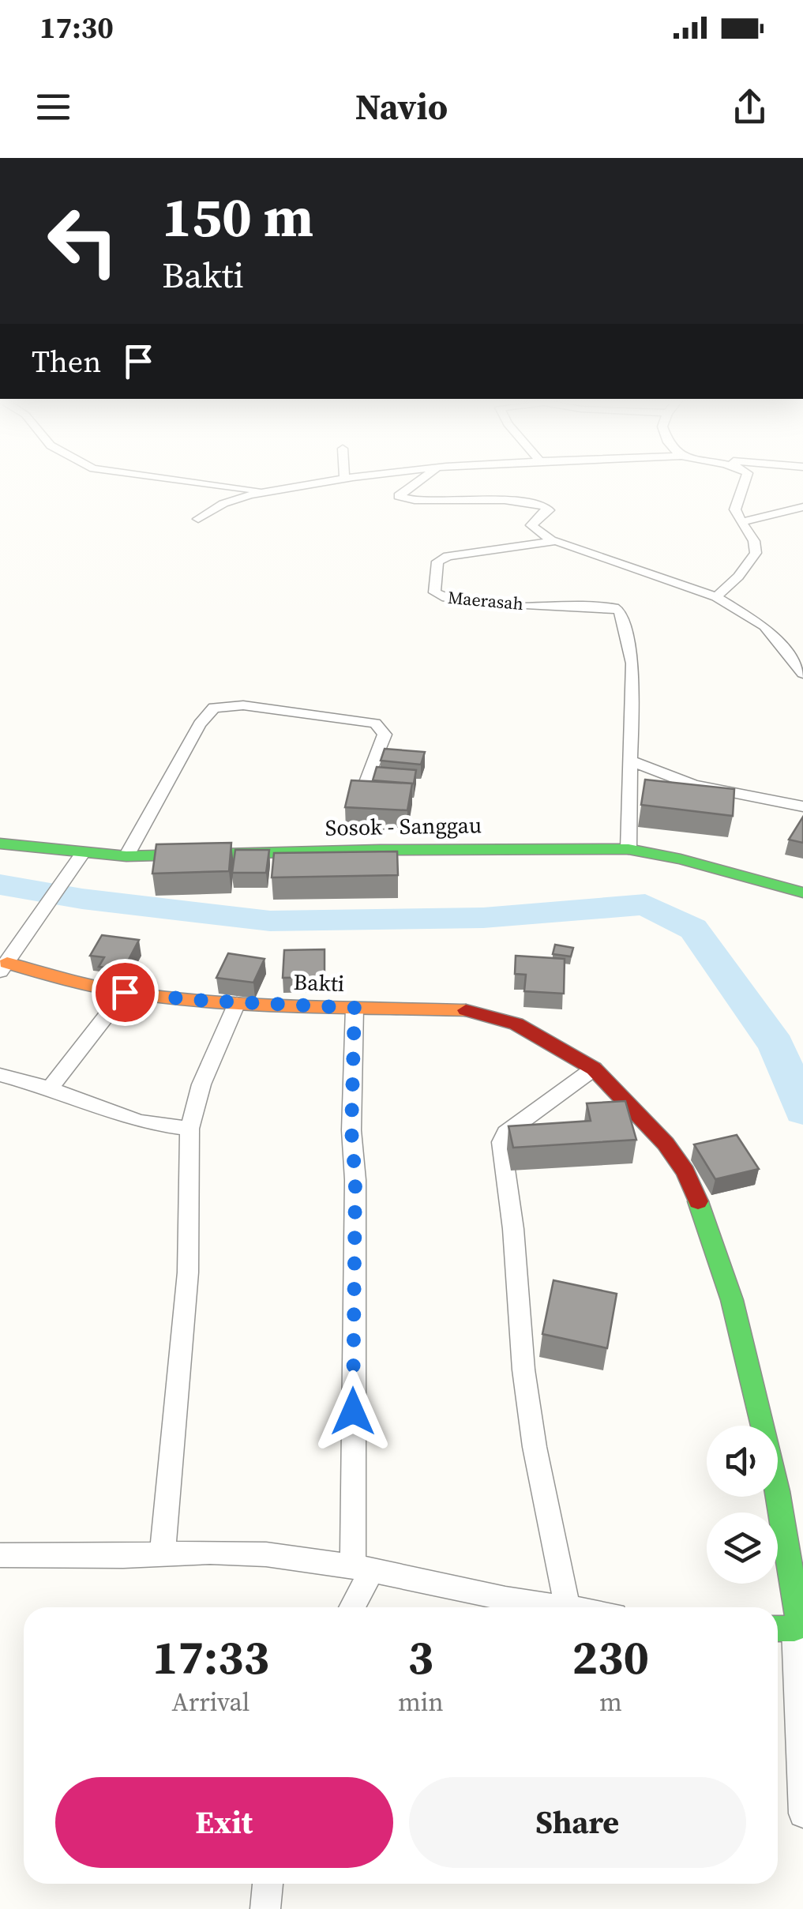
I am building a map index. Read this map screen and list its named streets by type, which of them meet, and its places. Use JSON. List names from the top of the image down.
{
  "streets": {
    "main road": ["Sosok - Sanggau", "Bakti"],
    "street": ["Maerasah"]
  },
  "crossings": [
    ["Maerasah", "Sosok - Sanggau"]
  ],
  "page": {
    "status": "17:30",
    "header": "Navio",
    "turn": ["150 m", "Bakti"],
    "then": "Then",
    "eta": [
      "17:33",
      "Arrival",
      "3",
      "min",
      "230",
      "m"
    ],
    "buttons": ["Exit", "Share"]
  }
}
